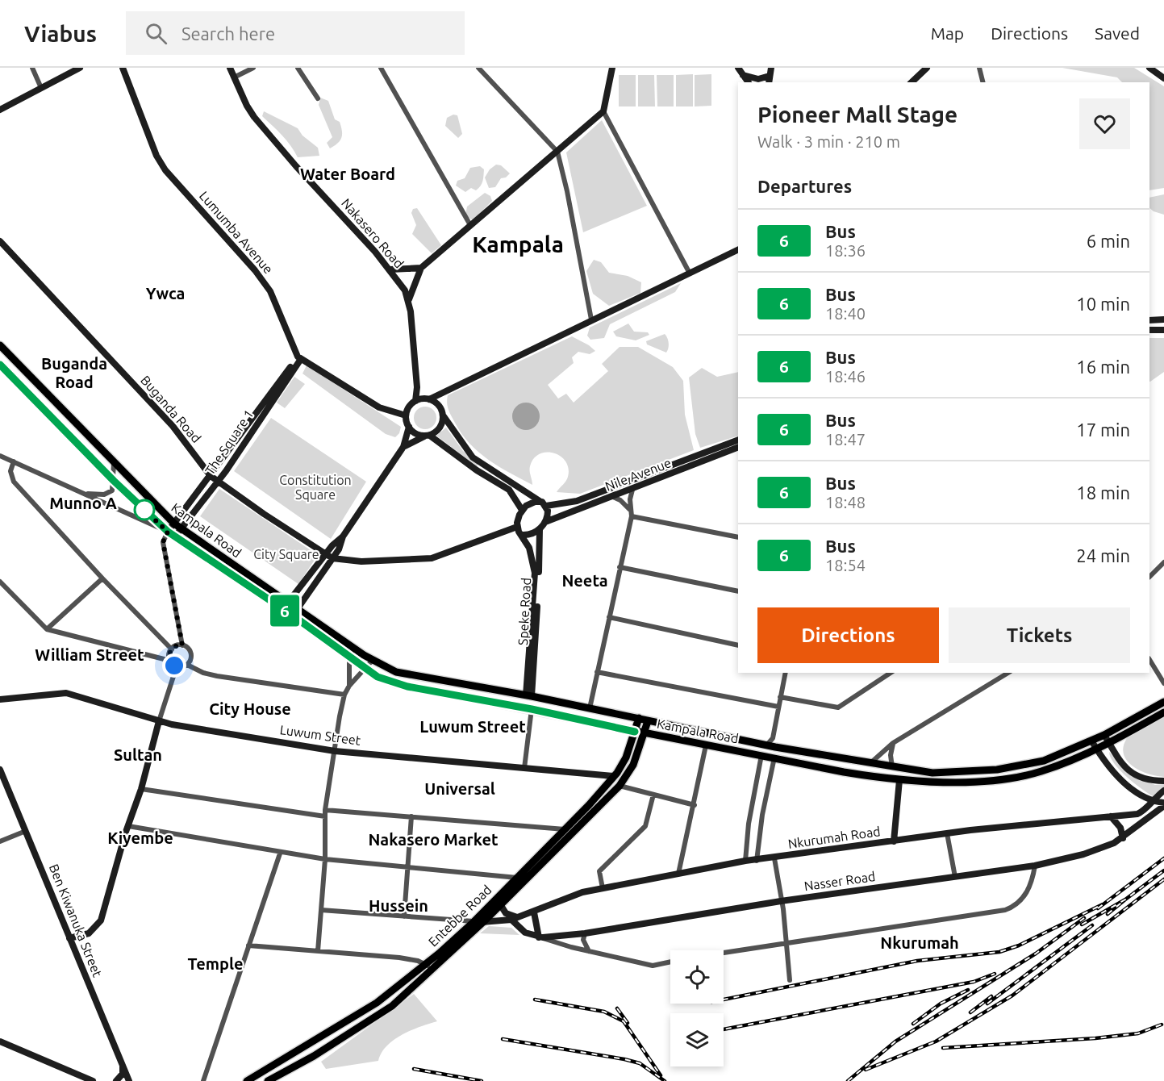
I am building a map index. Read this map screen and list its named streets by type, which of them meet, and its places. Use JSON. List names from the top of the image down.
{
  "streets": {
    "main road": [
      "Lumumba Avenue",
      "Nakasero Road",
      "Buganda Road",
      "The Square 1",
      "Nile Avenue",
      "Kampala Road",
      "Speke Road",
      "Luwum Street",
      "Nkurumah Road",
      "Nasser Road",
      "Entebbe Road",
      "Ben Kiwanuka Street"
    ]
  },
  "crossings": [
    ["Lumumba Avenue", "The Square 1"],
    ["Buganda Road", "The Square 1"],
    ["Buganda Road", "Nile Avenue"],
    ["Buganda Road", "Speke Road"],
    ["The Square 1", "Kampala Road"],
    ["Nile Avenue", "Speke Road"],
    ["Kampala Road", "Speke Road"],
    ["Kampala Road", "Entebbe Road"],
    ["Luwum Street", "Entebbe Road"],
    ["Nkurumah Road", "Entebbe Road"]
  ],
  "districts": [
    "Water Board",
    "Kampala",
    "Ywca",
    "Buganda Road",
    "Munno A",
    "Neeta",
    "William Street",
    "City House",
    "Luwum Street",
    "Sultan",
    "Universal",
    "Kiyembe",
    "Nakasero Market",
    "Hussein",
    "Nkurumah",
    "Temple"
  ],
  "parks": ["Constitution Square", "City Square"],
  "lines": ["bus line 6"],
  "page": {
    "header": "Viabus",
    "search": "Search here",
    "nav": ["Map", "Directions", "Saved"],
    "on_map": "6",
    "heading": [
      ["Pioneer Mall Stage", "Walk · 3 min · 210 m"],
      "Departures"
    ],
    "list": [
      {
        "mark": "6",
        "name": "Bus",
        "note": "18:36",
        "value": "6 min"
      },
      {
        "mark": "6",
        "name": "Bus",
        "note": "18:40",
        "value": "10 min"
      },
      {
        "mark": "6",
        "name": "Bus",
        "note": "18:46",
        "value": "16 min"
      },
      {
        "mark": "6",
        "name": "Bus",
        "note": "18:47",
        "value": "17 min"
      },
      {
        "mark": "6",
        "name": "Bus",
        "note": "18:48",
        "value": "18 min"
      },
      {
        "mark": "6",
        "name": "Bus",
        "note": "18:54",
        "value": "24 min"
      }
    ],
    "buttons": ["Directions", "Tickets"]
  }
}
